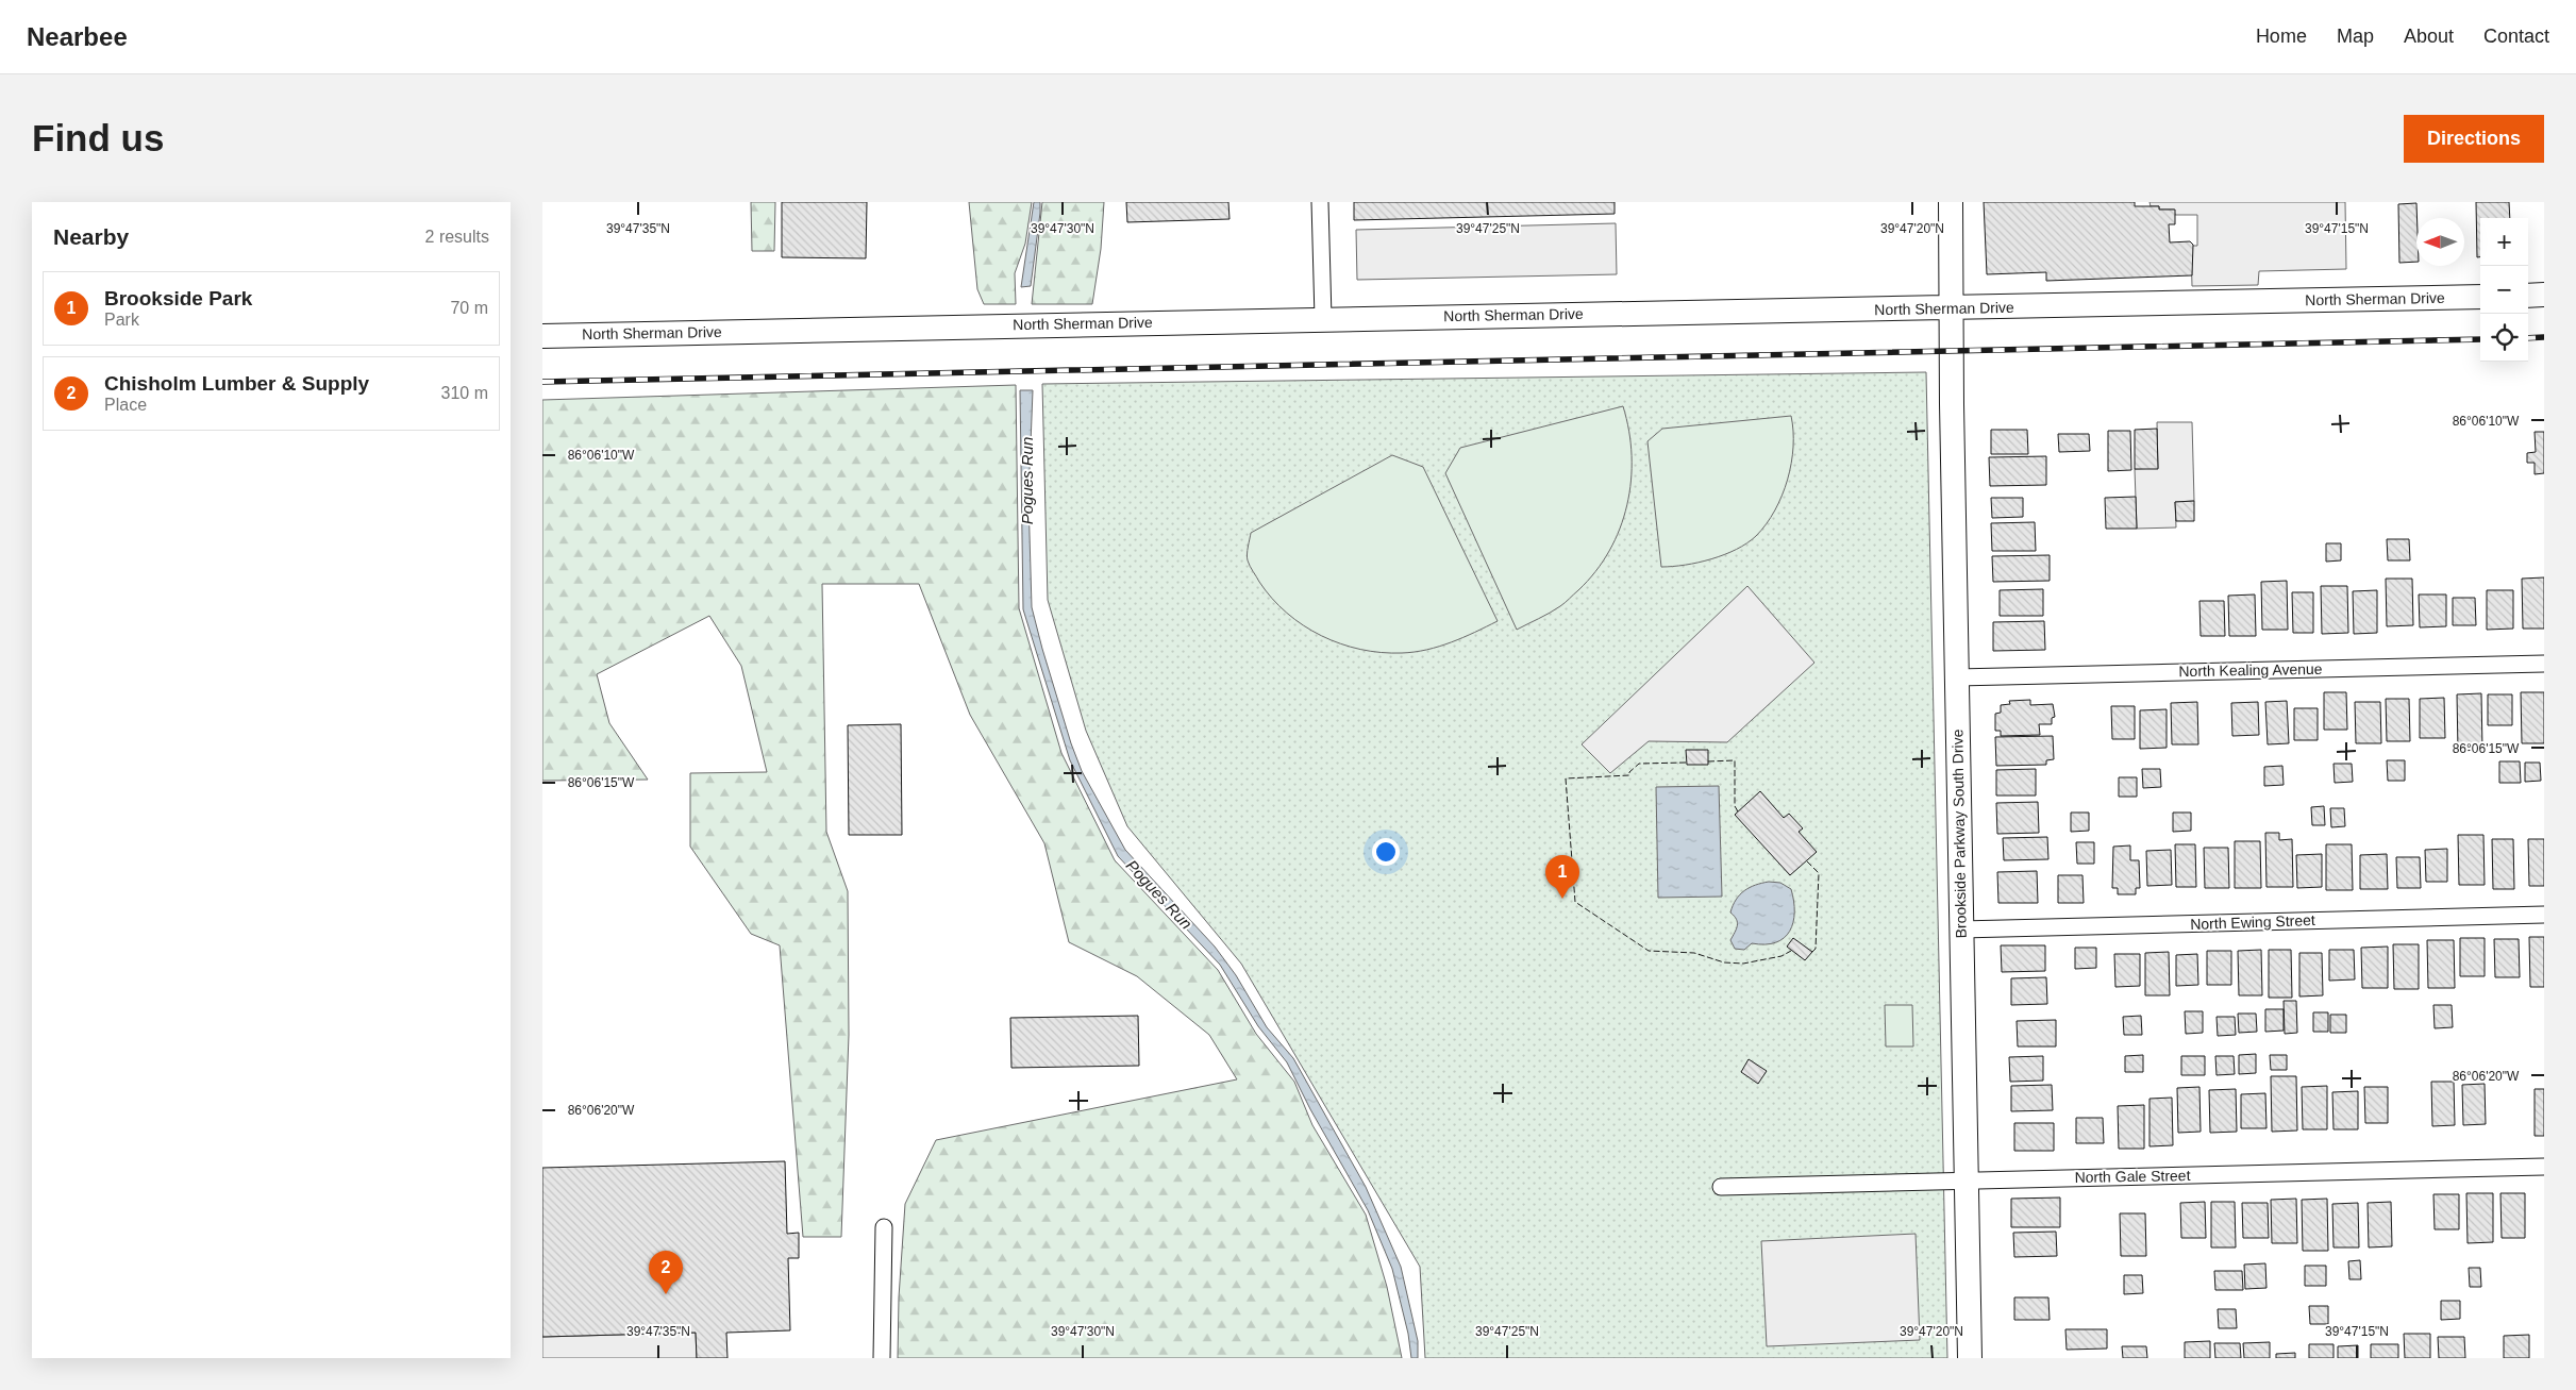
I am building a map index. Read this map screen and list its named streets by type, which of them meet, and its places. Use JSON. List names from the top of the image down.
{
  "streets": {
    "main road": ["North Sherman Drive", "Brookside Parkway South Drive"],
    "street": ["North Kealing Avenue", "North Ewing Street", "North Gale Street"]
  },
  "crossings": [
    ["North Sherman Drive", "Brookside Parkway South Drive"],
    ["North Kealing Avenue", "Brookside Parkway South Drive"],
    ["Brookside Parkway South Drive", "North Ewing Street"],
    ["Brookside Parkway South Drive", "North Gale Street"]
  ],
  "water": ["Pogues Run"],
  "north": "left",
  "page": {
    "header": "Nearbee",
    "nav": [
      "Home",
      "Map",
      "About",
      "Contact"
    ],
    "buttons": "Directions",
    "title": "Find us",
    "heading": ["Nearby", "2 results"],
    "map_buttons": ["+", "−"],
    "list": [
      {
        "mark": "1",
        "name": "Brookside Park",
        "note": "Park",
        "value": "70 m"
      },
      {
        "mark": "2",
        "name": "Chisholm Lumber & Supply",
        "note": "Place",
        "value": "310 m"
      }
    ],
    "pins": ["1", "2"]
  },
  "coordinates": [
    "39°47'35\"N",
    "39°47'30\"N",
    "39°47'25\"N",
    "39°47'20\"N",
    "39°47'15\"N",
    "86°06'10\"W",
    "86°06'15\"W",
    "86°06'20\"W"
  ]
}
